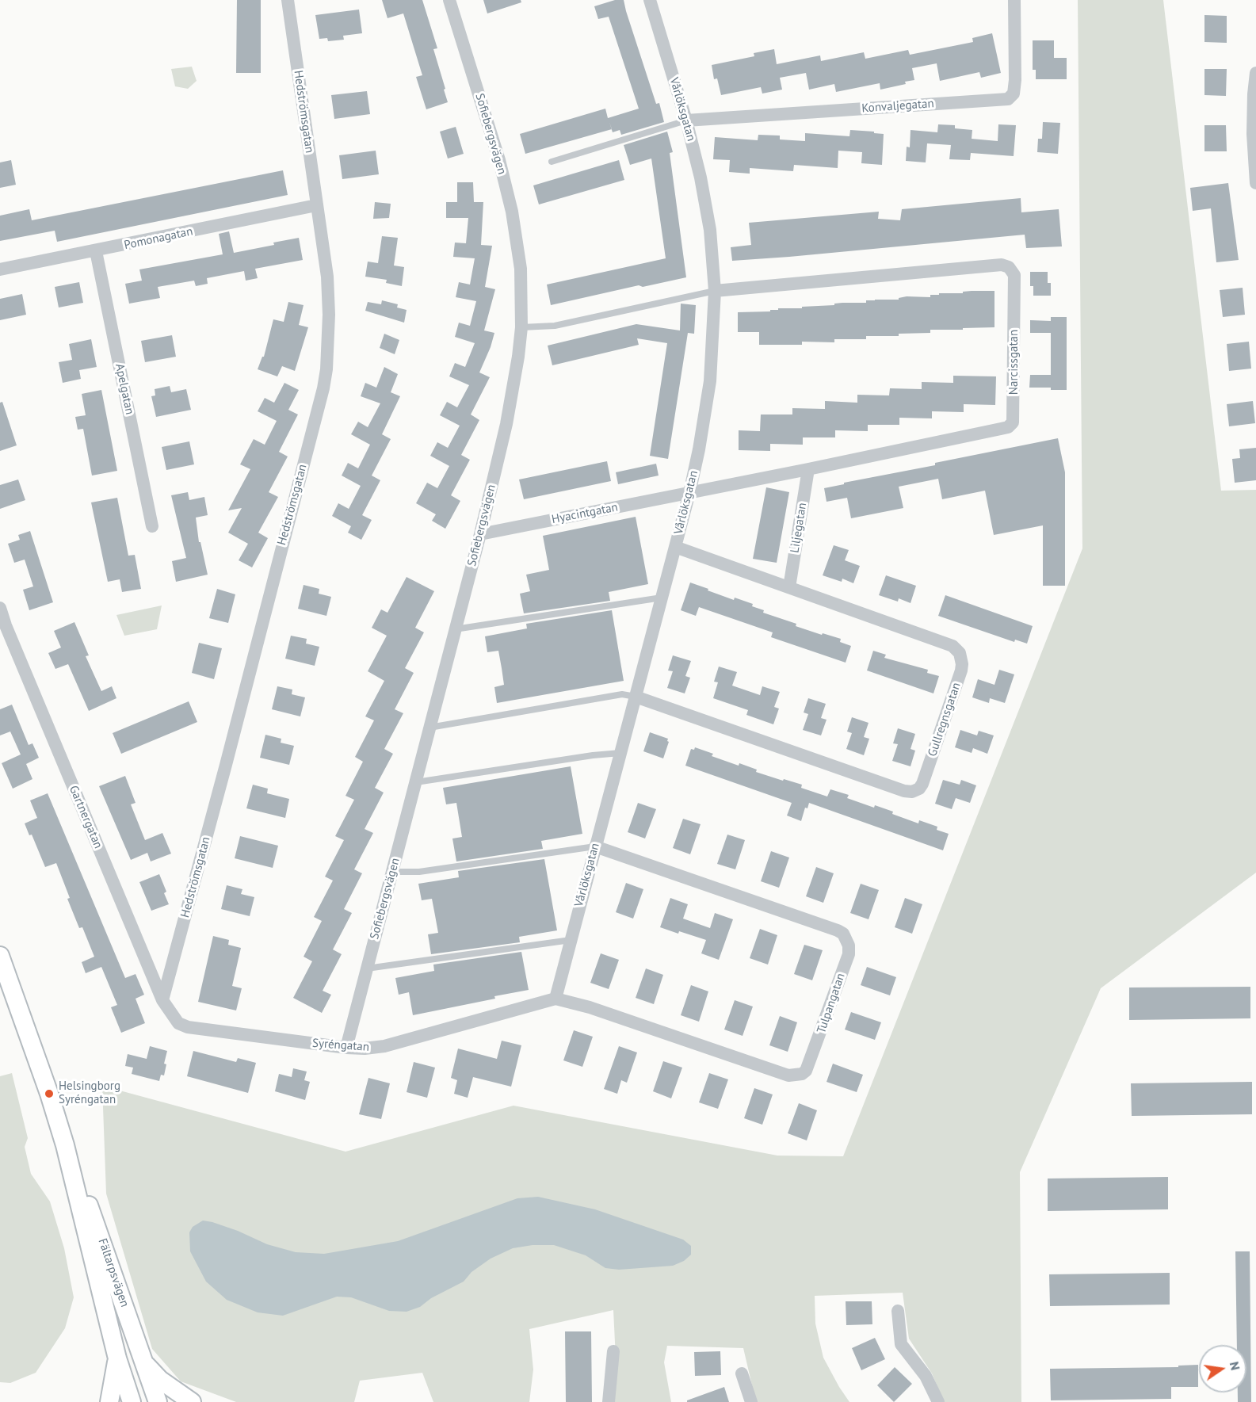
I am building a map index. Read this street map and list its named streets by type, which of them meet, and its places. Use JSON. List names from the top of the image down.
{
  "streets": {
    "main road": ["Fältarpsvägen"],
    "street": [
      "Konvaljegatan",
      "Vårlöksgatan",
      "Hedströmsgatan",
      "Sofiebergsvägen",
      "Pomonagatan",
      "Narcissgatan",
      "Apelgatan",
      "Hyacintgatan",
      "Liljegatan",
      "Gullregnsgatan",
      "Gartnergatan",
      "Tulpangatan",
      "Syréngatan"
    ]
  },
  "crossings": [
    ["Konvaljegatan", "Vårlöksgatan"],
    ["Vårlöksgatan", "Narcissgatan"],
    ["Vårlöksgatan", "Hyacintgatan"],
    ["Vårlöksgatan", "Gullregnsgatan"],
    ["Vårlöksgatan", "Tulpangatan"],
    ["Vårlöksgatan", "Syréngatan"],
    ["Hedströmsgatan", "Pomonagatan"],
    ["Hedströmsgatan", "Gartnergatan"],
    ["Sofiebergsvägen", "Hyacintgatan"],
    ["Sofiebergsvägen", "Syréngatan"],
    ["Pomonagatan", "Apelgatan"],
    ["Narcissgatan", "Hyacintgatan"],
    ["Narcissgatan", "Liljegatan"],
    ["Liljegatan", "Gullregnsgatan"],
    ["Gartnergatan", "Syréngatan"],
    ["Tulpangatan", "Syréngatan"]
  ],
  "places": ["Helsingborg Syréngatan"],
  "north": "right"
}
